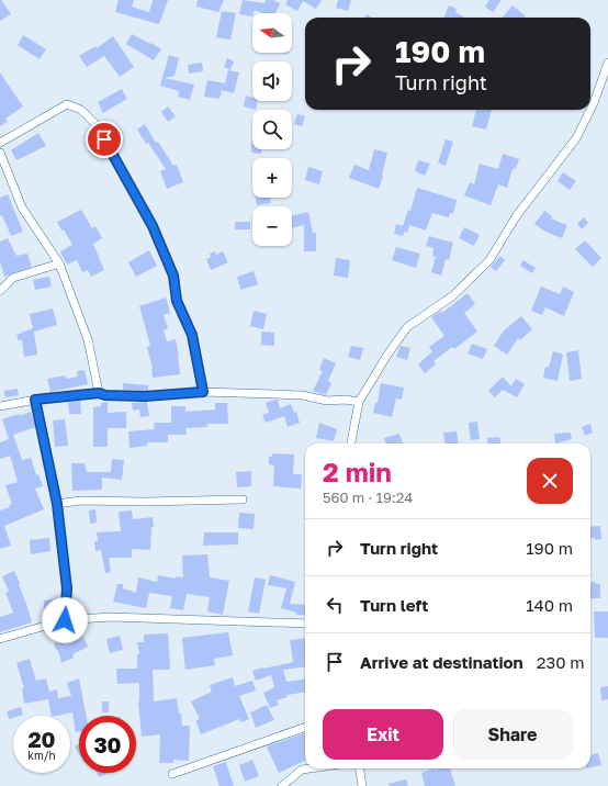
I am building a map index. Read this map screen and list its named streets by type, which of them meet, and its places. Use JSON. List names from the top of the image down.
{
  "north": "left",
  "page": {
    "map_buttons": ["+", "−"],
    "turn": ["190 m", "Turn right"],
    "heading": ["2 min", "560 m · 19:24"],
    "list": [
      {
        "name": "Turn right",
        "value": "190 m"
      },
      {
        "name": "Turn left",
        "value": "140 m"
      },
      {
        "name": "Arrive at destination",
        "value": "230 m"
      }
    ],
    "buttons": ["Exit", "Share"],
    "speed": "20 km/h",
    "limit": "30"
  }
}
